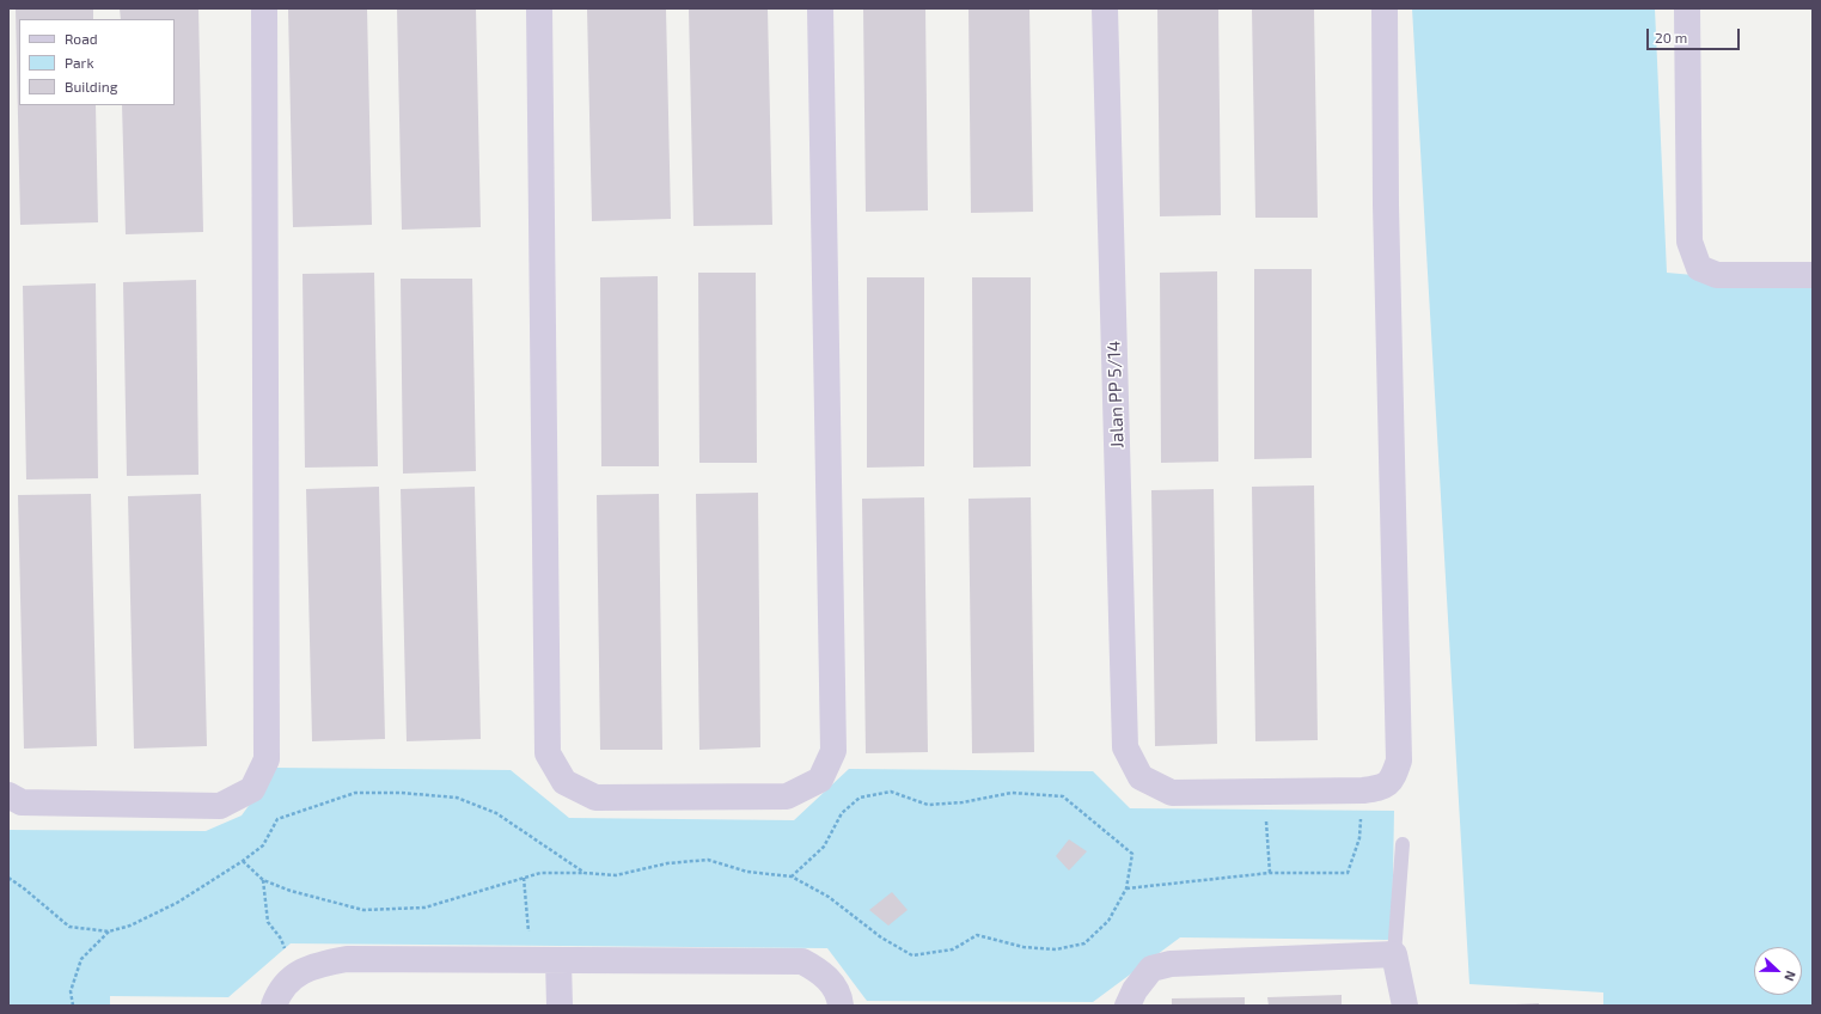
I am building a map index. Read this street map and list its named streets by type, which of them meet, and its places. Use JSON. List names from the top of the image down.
{
  "streets": {
    "street": ["Jalan PP 5/14"]
  },
  "legend": ["Road", "Park", "Building"],
  "scale_bar": "20 m",
  "north": "right"
}
